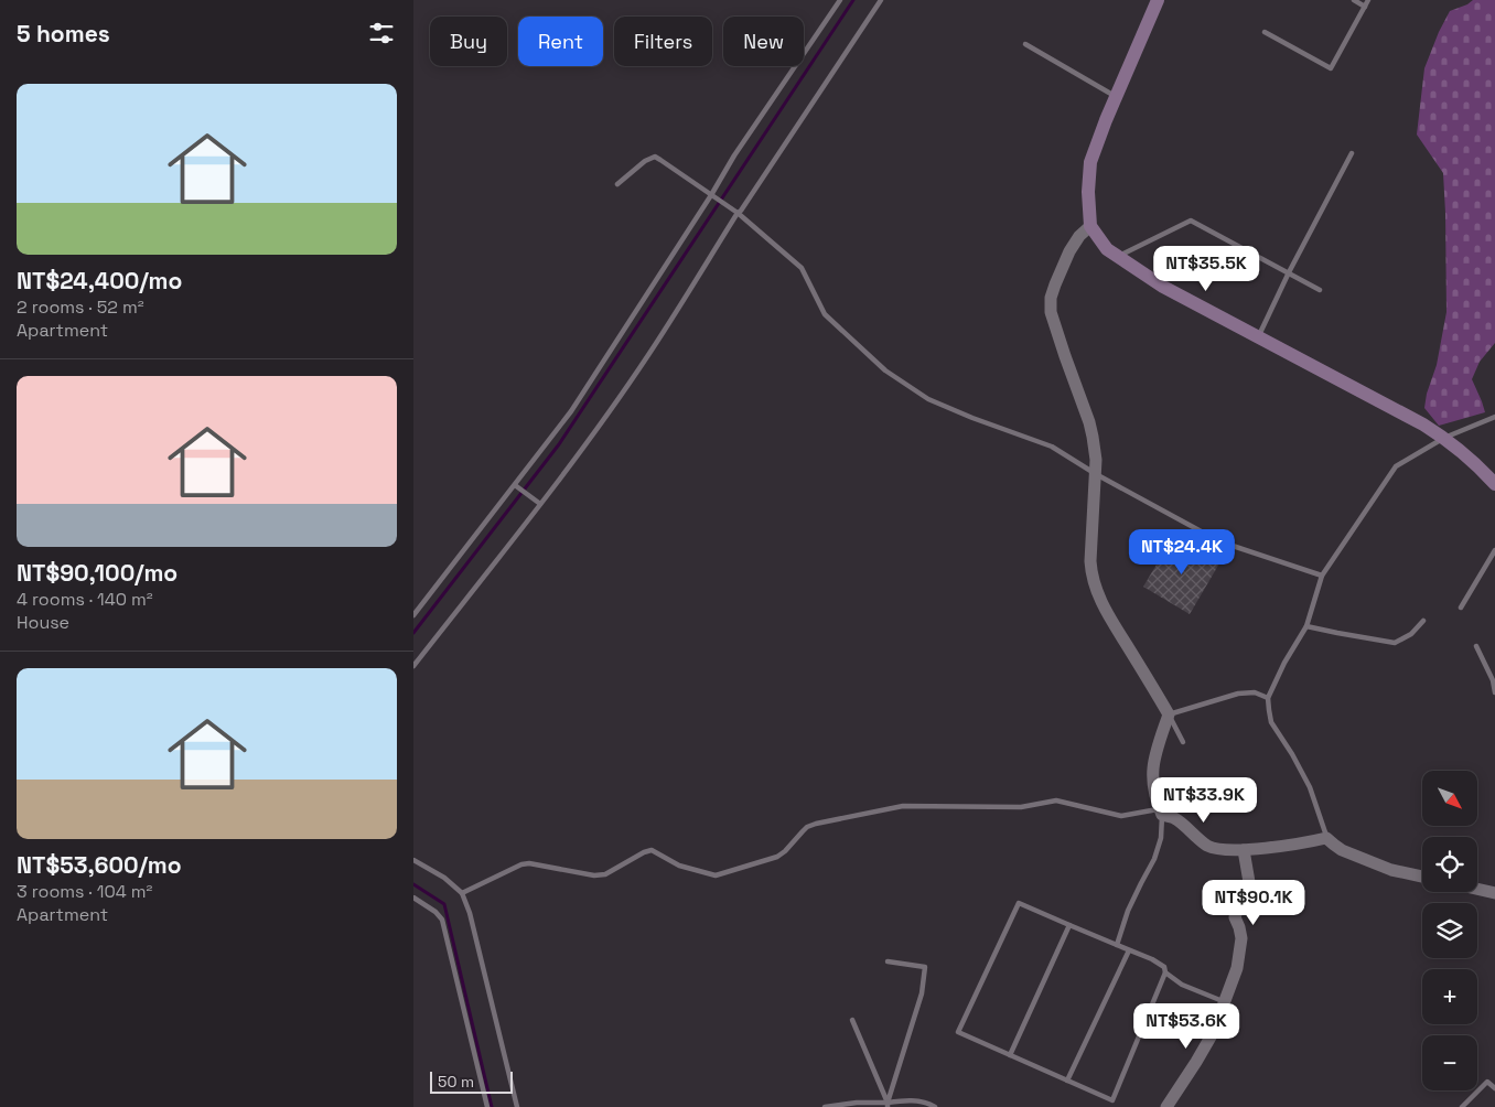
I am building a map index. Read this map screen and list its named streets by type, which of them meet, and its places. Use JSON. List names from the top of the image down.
{
  "scale_bar": "50 m",
  "north": "bottom right",
  "page": {
    "heading": "5 homes",
    "chip": [
      "Buy",
      "Rent",
      "Filters",
      "New"
    ],
    "list": [
      {
        "name": "NT$24,400/mo",
        "note": "2 rooms · 52 m² · Apartment"
      },
      {
        "name": "NT$90,100/mo",
        "note": "4 rooms · 140 m² · House"
      },
      {
        "name": "NT$53,600/mo",
        "note": "3 rooms · 104 m² · Apartment"
      }
    ],
    "price": [
      "NT$35.5K",
      "NT$24.4K",
      "NT$33.9K",
      "NT$90.1K",
      "NT$53.6K"
    ],
    "map_buttons": ["+", "−"],
    "scale": "50 m"
  }
}
